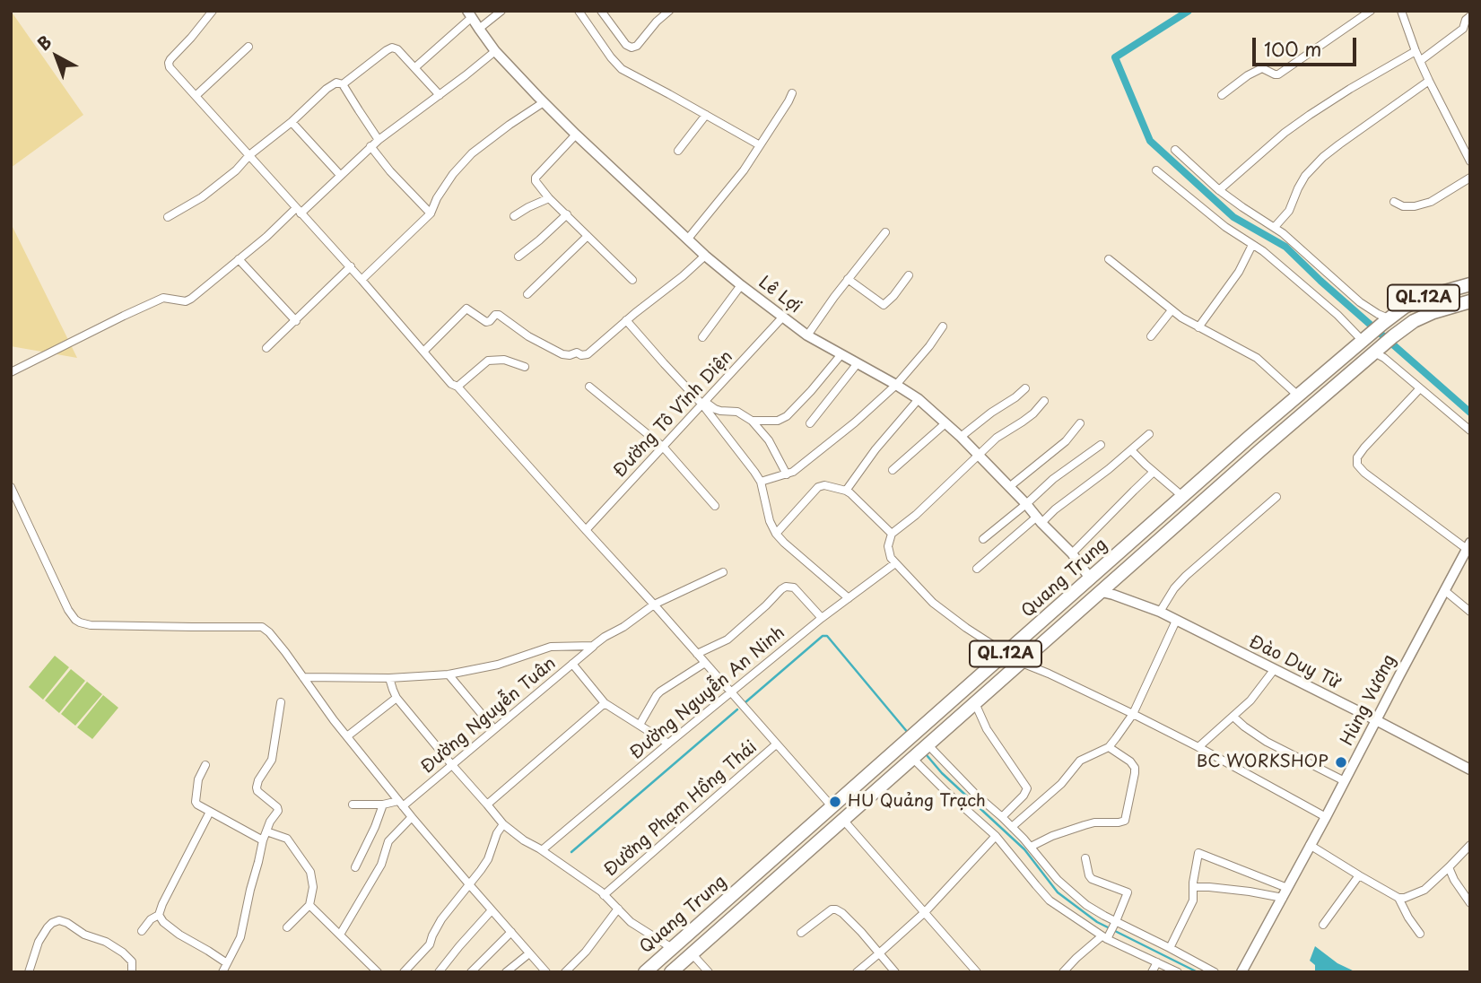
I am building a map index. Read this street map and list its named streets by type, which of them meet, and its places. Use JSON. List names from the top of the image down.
{
  "streets": {
    "highway": ["QL.12A", "Quang Trung"],
    "street": [
      "Lê Lợi",
      "Đường Tô Vĩnh Diện",
      "Đào Duy Từ",
      "Đường Nguyễn An Ninh",
      "Hùng Vương",
      "Đường Nguyễn Tuân",
      "Đường Phạm Hồng Thái"
    ]
  },
  "crossings": [
    ["Lê Lợi", "Đường Tô Vĩnh Diện"],
    ["Lê Lợi", "Quang Trung"],
    ["QL.12A", "Quang Trung"],
    ["Quang Trung", "Đào Duy Từ"],
    ["Đào Duy Từ", "Hùng Vương"]
  ],
  "places": ["BC WORKSHOP", "HU Quảng Trạch"],
  "scale_bar": "100 m",
  "north": "top left"
}
